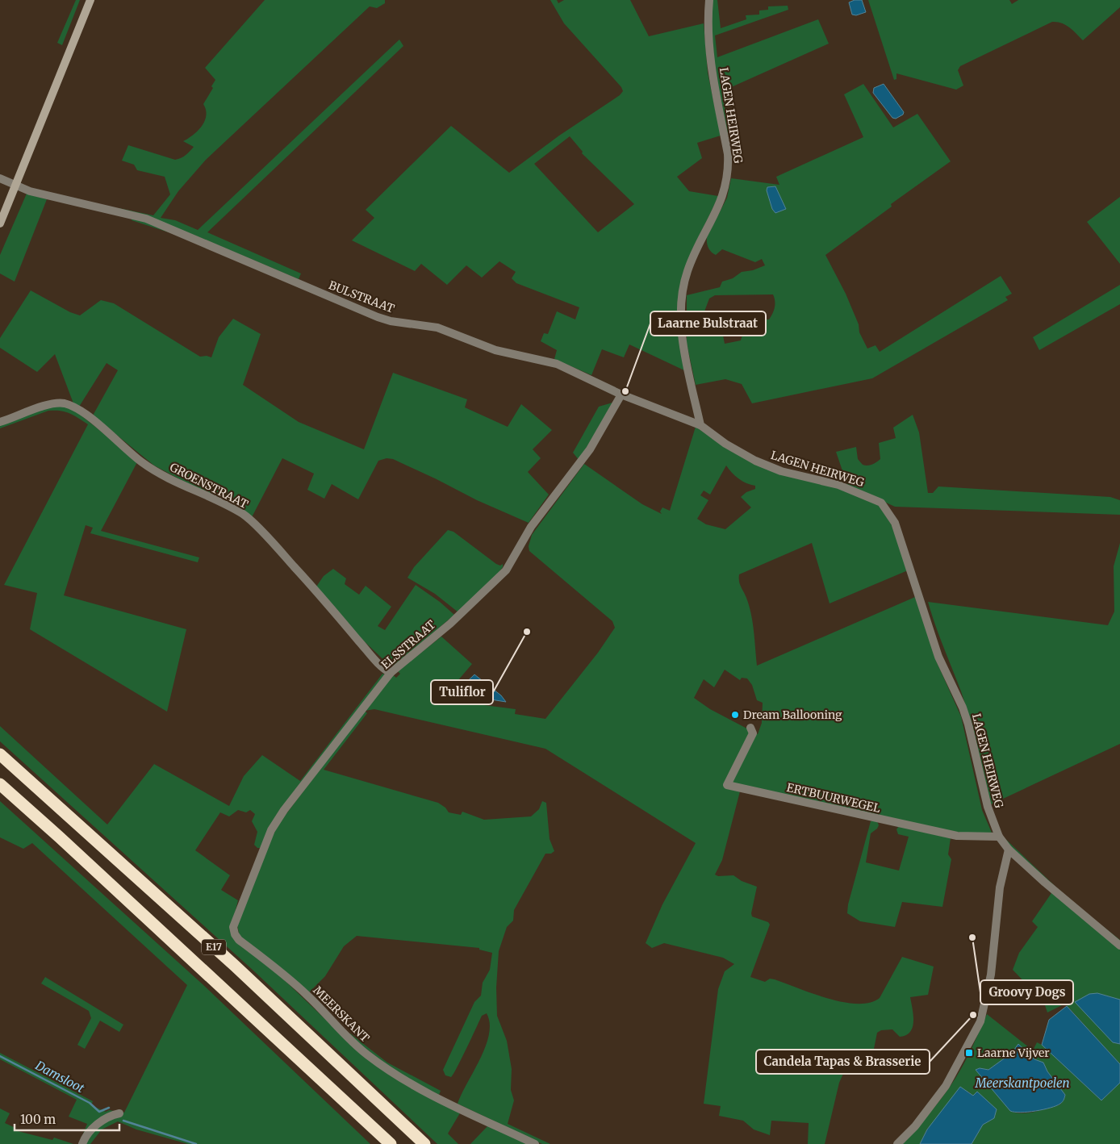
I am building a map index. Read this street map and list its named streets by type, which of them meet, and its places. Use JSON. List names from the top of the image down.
{
  "streets": {
    "highway": ["E17"],
    "street": [
      "LAGEN HEIRWEG",
      "BULSTRAAT",
      "GROENSTRAAT",
      "ELSSTRAAT",
      "ERTBUURWEGEL",
      "MEERSKANT"
    ]
  },
  "crossings": [
    ["LAGEN HEIRWEG", "BULSTRAAT"],
    ["LAGEN HEIRWEG", "ERTBUURWEGEL"],
    ["BULSTRAAT", "ELSSTRAAT"],
    ["GROENSTRAAT", "ELSSTRAAT"],
    ["ELSSTRAAT", "MEERSKANT"]
  ],
  "water": ["Damsloot", "Meerskantpoelen"],
  "places": {
    "other": [
      "Laarne Bulstraat",
      "Tuliflor",
      "Dream Ballooning",
      "Groovy Dogs",
      "Candela Tapas & Brasserie"
    ],
    "transit": ["Laarne Vijver"]
  },
  "scale_bar": "100 m"
}
